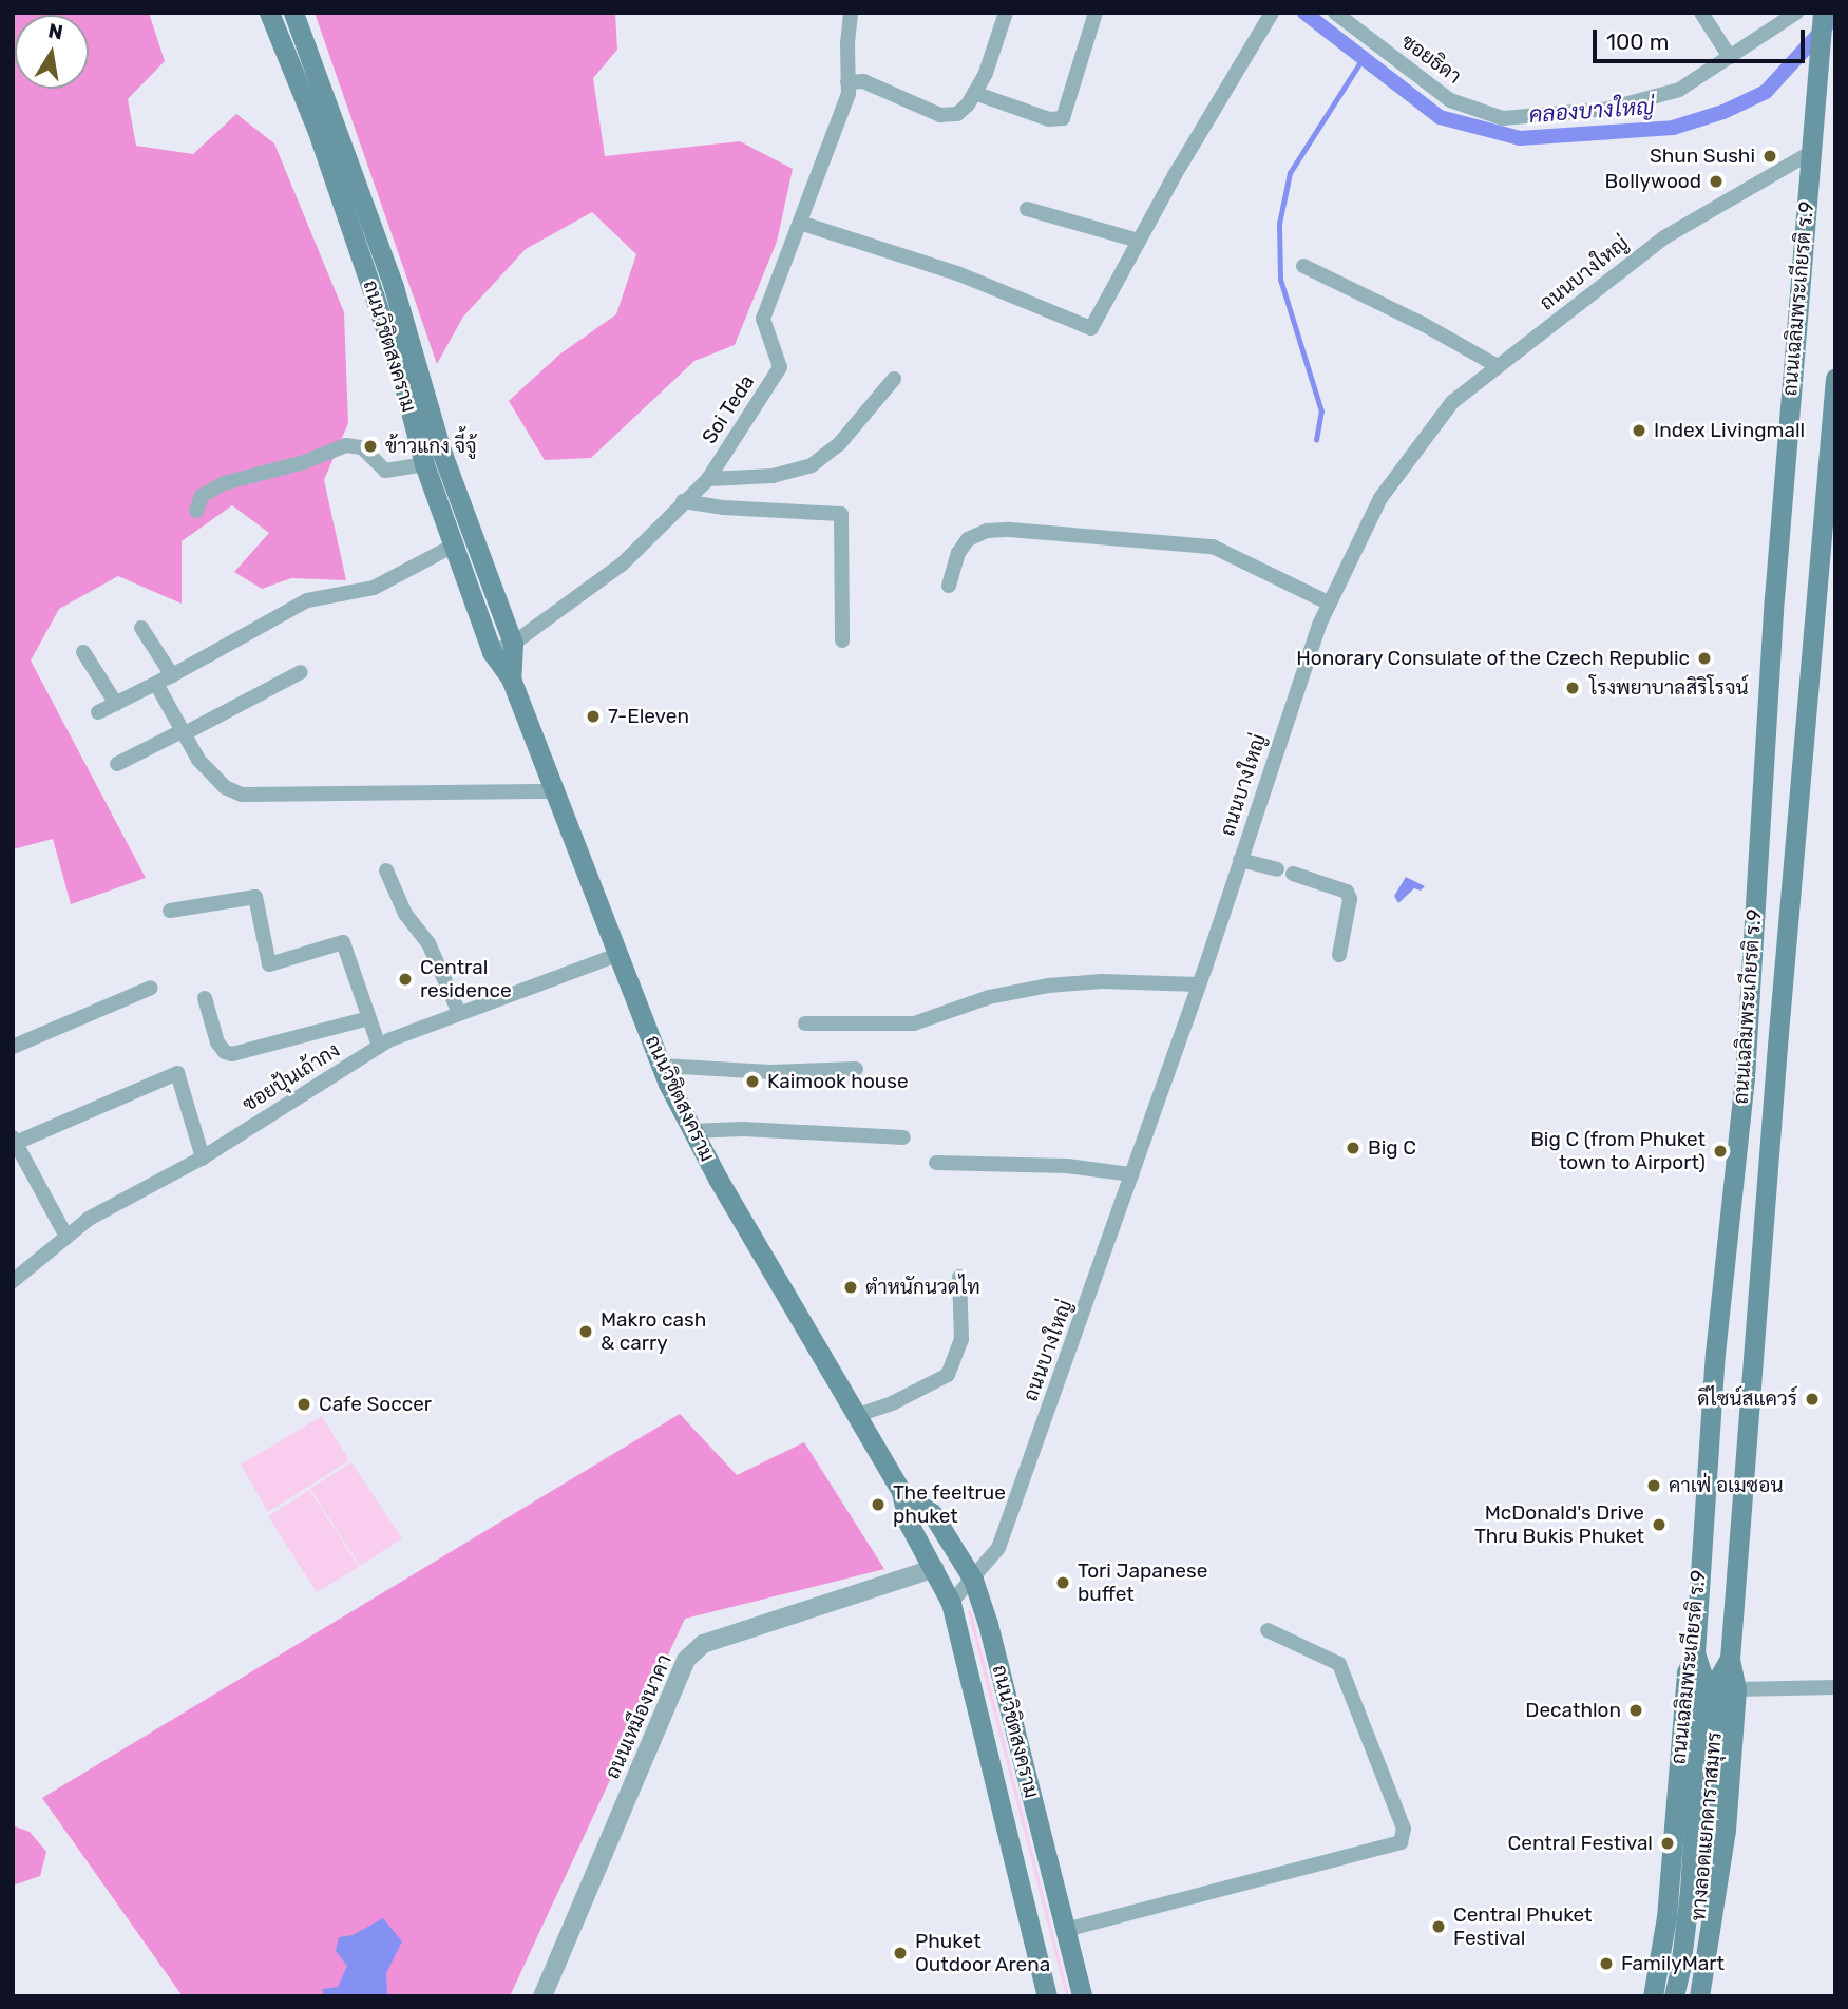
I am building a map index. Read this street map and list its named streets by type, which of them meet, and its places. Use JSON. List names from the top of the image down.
{
  "streets": {
    "main road": ["ถนนเฉลิมพระเกียรติ ร.9", "ถนนวิชิตสงคราม", "ทางลอดแยกดาราสมุทร"],
    "street": [
      "ซอยธิดา",
      "ถนนบางใหญ่",
      "Soi Teda",
      "ซอยปุ้นเถ้ากง",
      "ถนนเหมืองนาคา"
    ]
  },
  "crossings": [
    ["ถนนบางใหญ่", "ถนนเฉลิมพระเกียรติ ร.9"],
    ["ถนนบางใหญ่", "ถนนวิชิตสงคราม"],
    ["ถนนเฉลิมพระเกียรติ ร.9", "ทางลอดแยกดาราสมุทร"],
    ["ถนนวิชิตสงคราม", "Soi Teda"],
    ["ถนนวิชิตสงคราม", "ซอยปุ้นเถ้ากง"],
    ["ถนนวิชิตสงคราม", "ถนนเหมืองนาคา"]
  ],
  "water": ["คลองบางใหญ่"],
  "places": [
    "Shun Sushi",
    "Bollywood",
    "Index Livingmall",
    "ข้าวแกง จี้จู้",
    "Honorary Consulate of the Czech Republic",
    "โรงพยาบาลสิริโรจน์",
    "7-Eleven",
    "Central residence",
    "Kaimook house",
    "Big C",
    "Big C (from Phuket town to Airport)",
    "ตำหนักนวดไท",
    "Makro cash & carry",
    "ดีไซน์สแควร์",
    "Cafe Soccer",
    "คาเฟ่ อเมซอน",
    "The feeltrue phuket",
    "McDonald's Drive Thru Bukis Phuket",
    "Tori Japanese buffet",
    "Decathlon",
    "Central Festival",
    "Central Phuket Festival",
    "Phuket Outdoor Arena",
    "FamilyMart"
  ],
  "scale_bar": "100 m",
  "north": "top"
}
